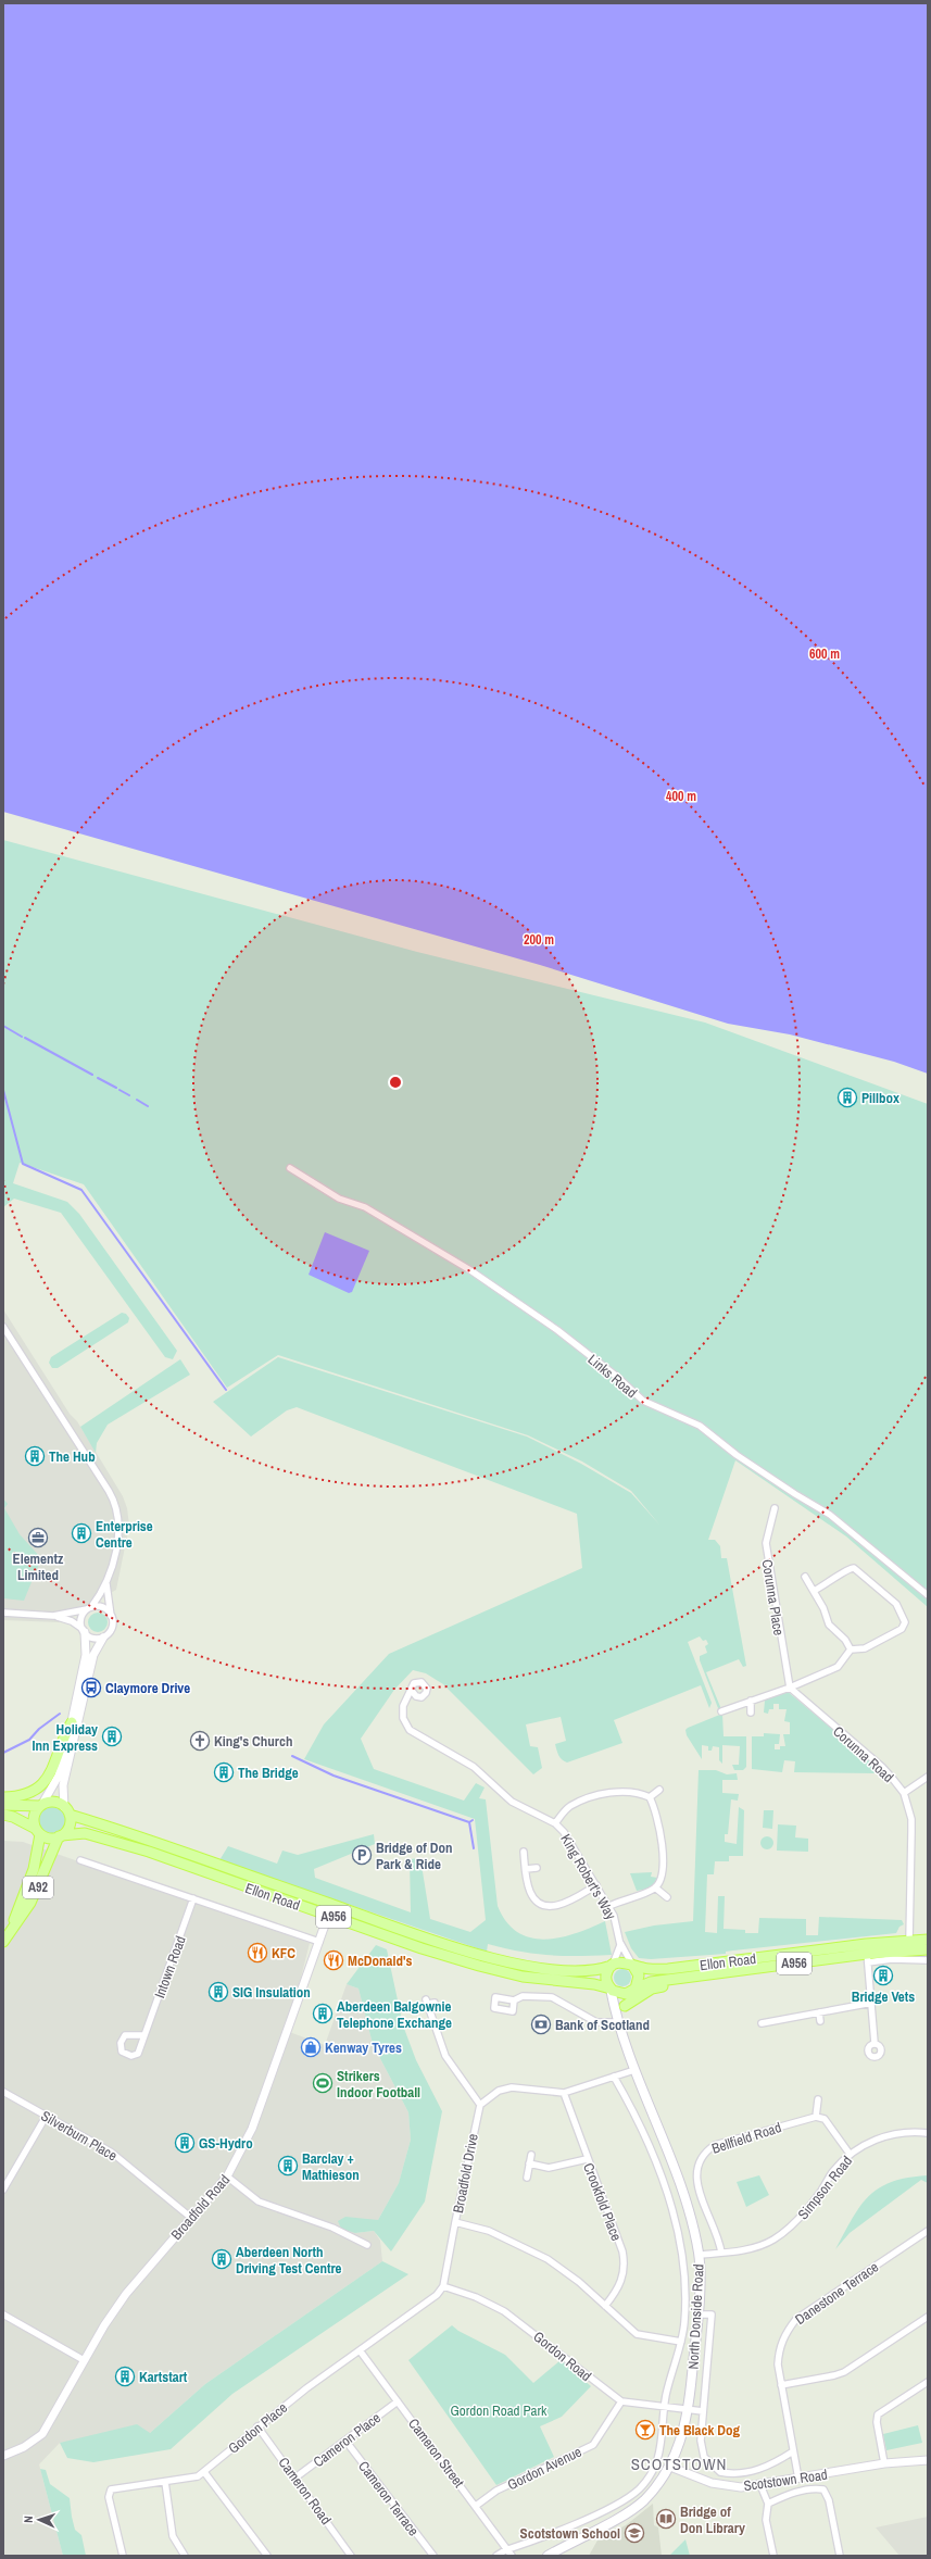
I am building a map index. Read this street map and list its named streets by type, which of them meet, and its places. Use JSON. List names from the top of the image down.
{
  "streets": {
    "main road": [
      "A92",
      "Ellon Road",
      "A956",
      "North Donside Road"
    ],
    "street": [
      "Links Road",
      "Corunna Place",
      "Corunna Road",
      "King Robert's Way",
      "Intown Road",
      "Silverburn Place",
      "Bellfield Road",
      "Broadfold Drive",
      "Simpson Road",
      "Crookfold Place",
      "Broadfold Road",
      "Danestone Terrace",
      "Gordon Road",
      "Gordon Place",
      "Cameron Place",
      "Cameron Street",
      "Gordon Avenue",
      "Scotstown Road",
      "Cameron Road",
      "Cameron Terrace"
    ]
  },
  "crossings": [
    ["Corunna Place", "Corunna Road"],
    ["Corunna Road", "Ellon Road"],
    ["King Robert's Way", "Ellon Road"],
    ["King Robert's Way", "A956"],
    ["King Robert's Way", "North Donside Road"],
    ["A92", "Ellon Road"],
    ["Ellon Road", "A956"],
    ["Ellon Road", "Broadfold Road"],
    ["Ellon Road", "North Donside Road"],
    ["A956", "North Donside Road"],
    ["Silverburn Place", "Broadfold Road"],
    ["Bellfield Road", "Simpson Road"],
    ["Broadfold Drive", "Crookfold Place"],
    ["Broadfold Drive", "North Donside Road"],
    ["Simpson Road", "North Donside Road"],
    ["Danestone Terrace", "Scotstown Road"],
    ["North Donside Road", "Cameron Street"],
    ["North Donside Road", "Scotstown Road"],
    ["Gordon Road", "Gordon Place"],
    ["Gordon Road", "Gordon Avenue"],
    ["Gordon Place", "Cameron Street"],
    ["Gordon Place", "Cameron Road"],
    ["Cameron Place", "Cameron Street"],
    ["Cameron Place", "Cameron Road"],
    ["Cameron Place", "Cameron Terrace"],
    ["Cameron Street", "Gordon Avenue"]
  ],
  "districts": ["SCOTSTOWN"],
  "parks": ["Gordon Road Park"],
  "places": {
    "building": [
      "Pillbox",
      "The Hub",
      "Enterprise Centre",
      "Holiday Inn Express",
      "The Bridge",
      "Bridge Vets",
      "SIG Insulation",
      "Aberdeen Balgownie Telephone Exchange",
      "GS-Hydro",
      "Barclay + Mathieson",
      "Aberdeen North Driving Test Centre",
      "Kartstart"
    ],
    "office": ["Elementz Limited"],
    "bus stop": ["Claymore Drive"],
    "church": ["King's Church"],
    "parking": ["Bridge of Don Park & Ride"],
    "restaurant": ["KFC", "McDonald's"],
    "bank": ["Bank of Scotland"],
    "shop": ["Kenway Tyres"],
    "sports": ["Strikers Indoor Football"],
    "bar": ["The Black Dog"],
    "library": ["Bridge of Don Library"],
    "school or university": ["Scotstown School"]
  },
  "north": "left",
  "rings": ["600 m", "400 m", "200 m"]
}
